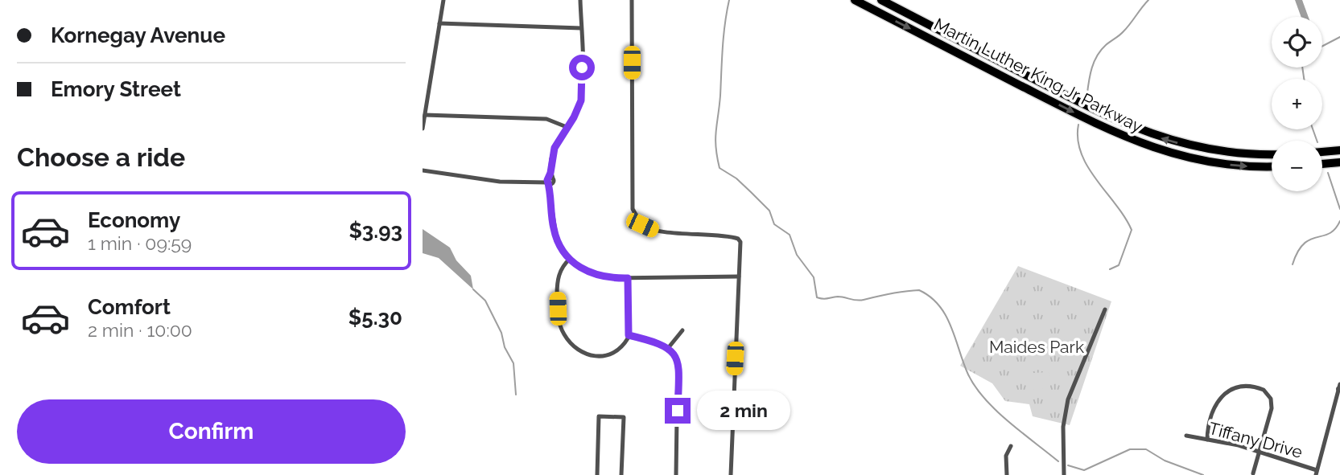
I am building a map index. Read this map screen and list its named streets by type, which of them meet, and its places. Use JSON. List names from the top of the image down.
{
  "streets": {
    "highway": ["Martin Luther King Jr Parkway"],
    "street": ["Tiffany Drive"]
  },
  "parks": ["Maides Park"],
  "page": {
    "banner": ["Kornegay Avenue", "Emory Street"],
    "map_buttons": ["+", "−"],
    "heading": "Choose a ride",
    "list": [
      {
        "name": "Economy",
        "note": "1 min · 09:59",
        "value": "$3.93"
      },
      {
        "name": "Comfort",
        "note": "2 min · 10:00",
        "value": "$5.30"
      }
    ],
    "buttons": "Confirm",
    "bubble": "2 min"
  }
}
